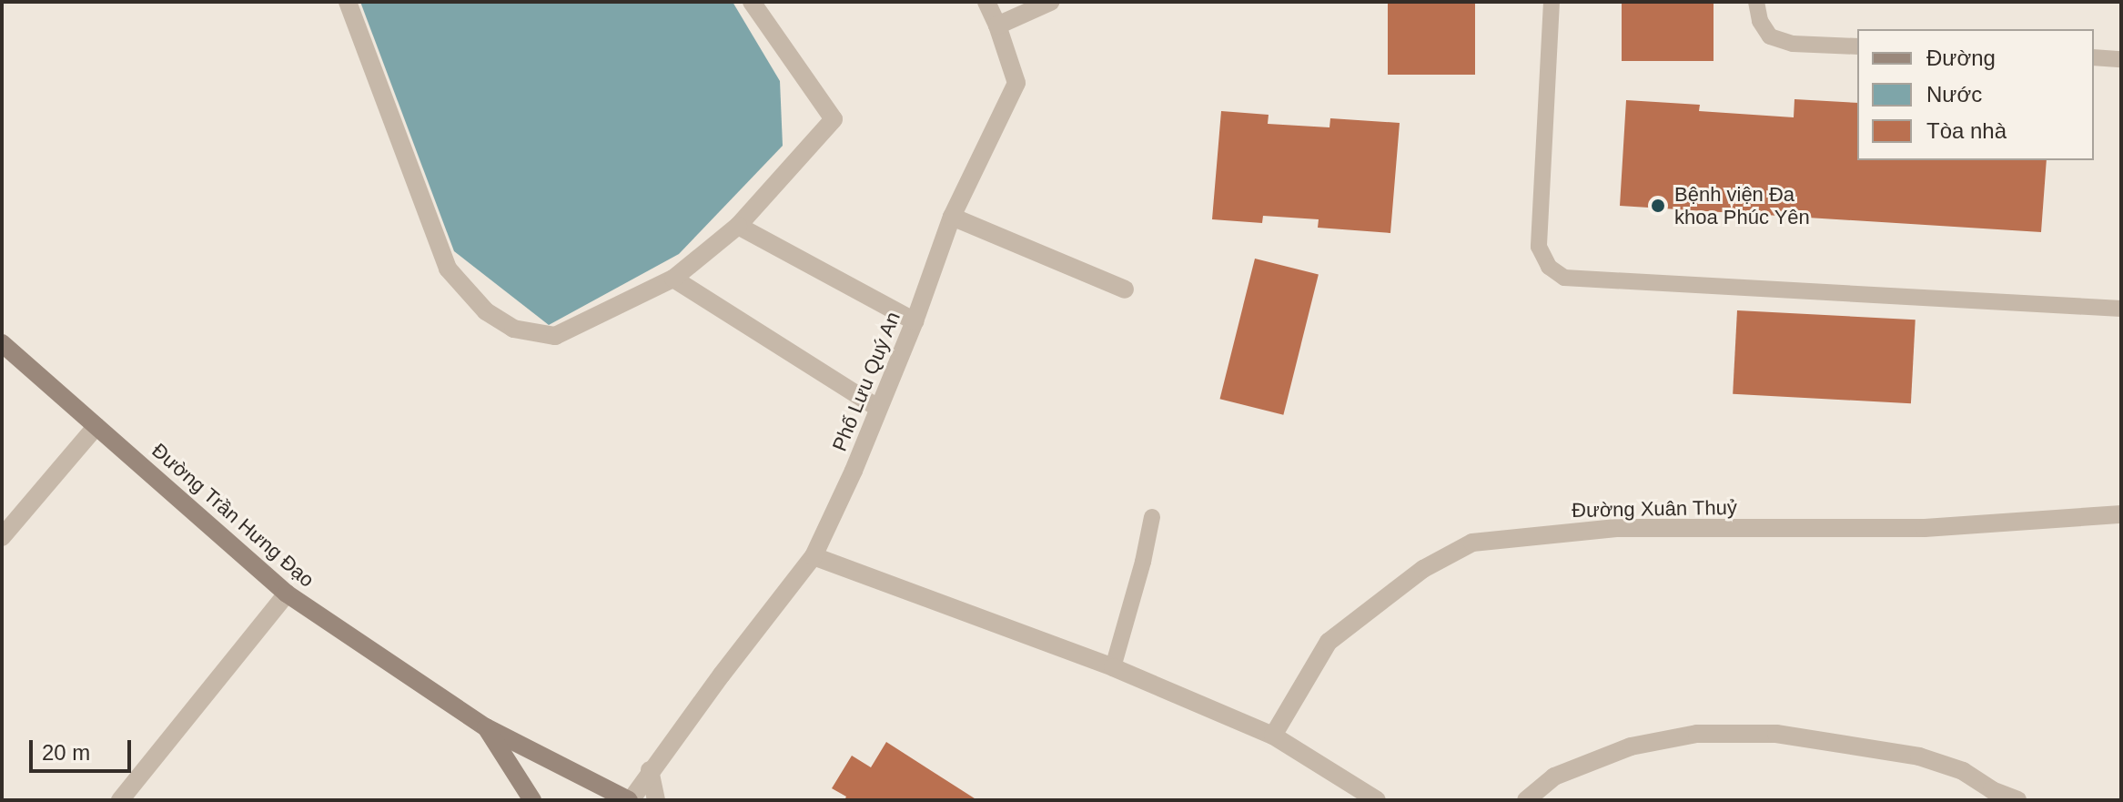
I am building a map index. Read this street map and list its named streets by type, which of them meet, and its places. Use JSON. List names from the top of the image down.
{
  "streets": {
    "street": ["Phố Lưu Quý An", "Đường Xuân Thuỷ", "Đường Trần Hưng Đạo"]
  },
  "crossings": [
    ["Phố Lưu Quý An", "Đường Trần Hưng Đạo"]
  ],
  "places": ["Bệnh viện Đa khoa Phúc Yên"],
  "legend": ["Đường", "Nước", "Tòa nhà"],
  "scale_bar": "20 m"
}
